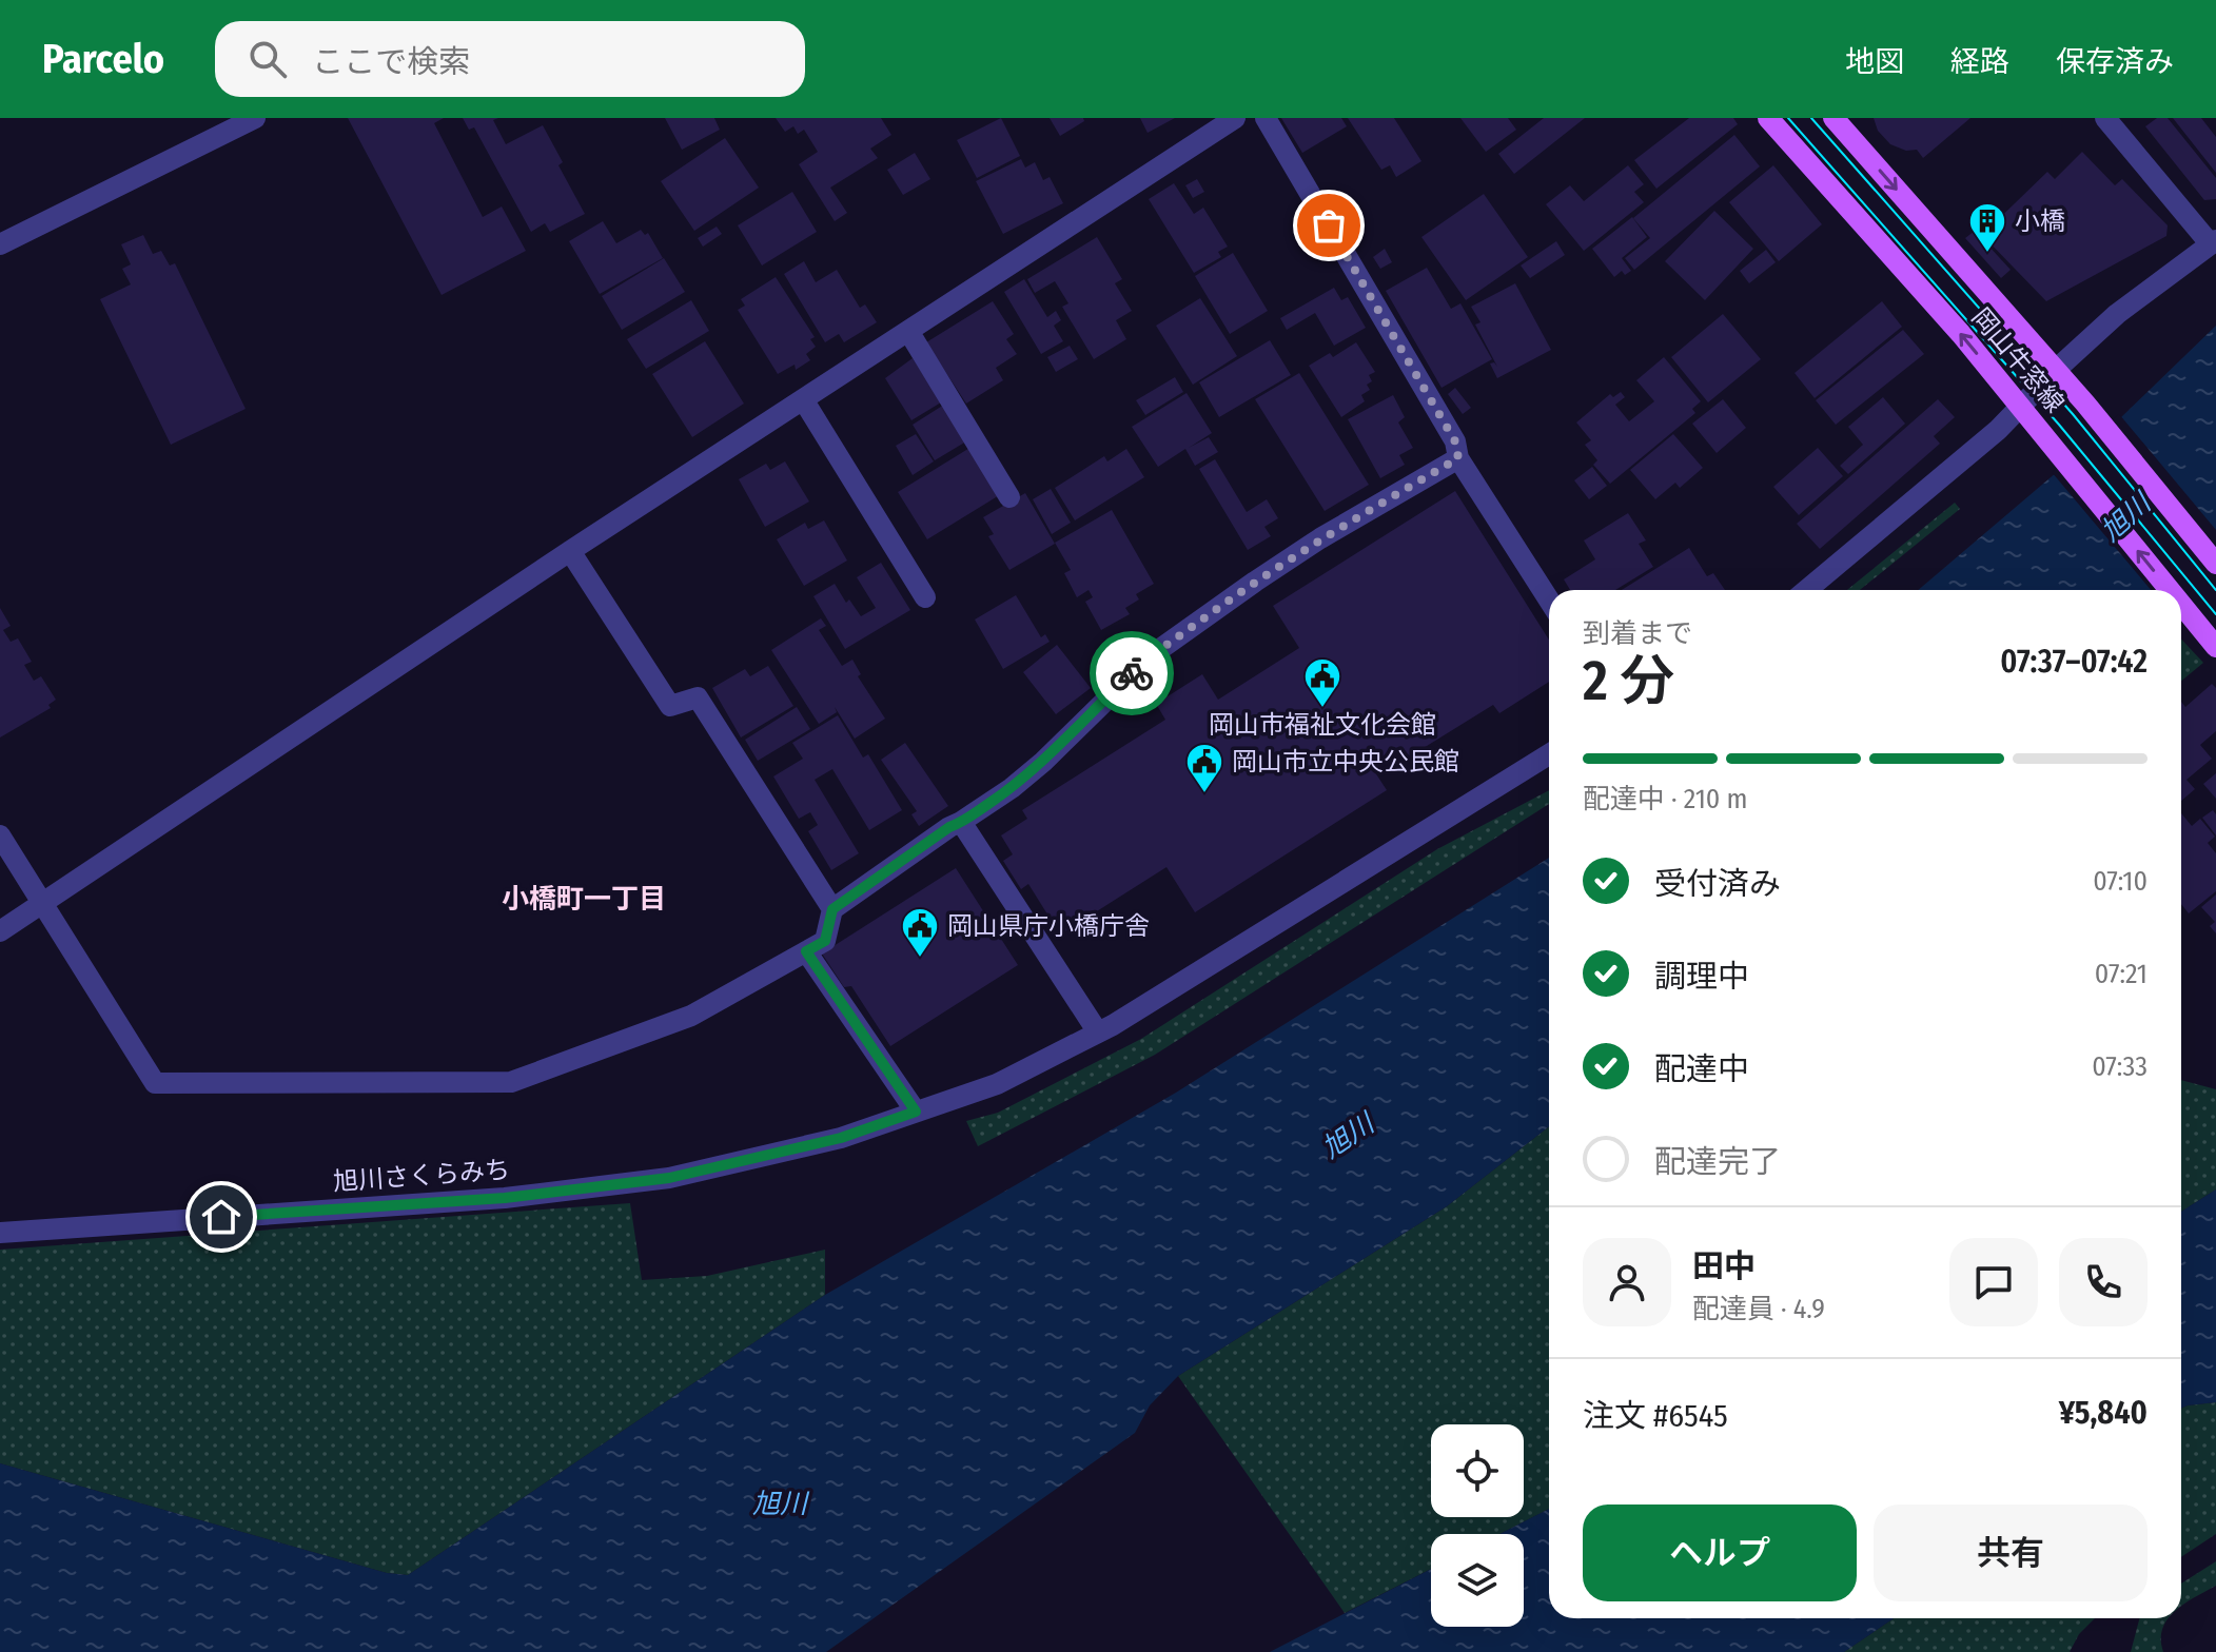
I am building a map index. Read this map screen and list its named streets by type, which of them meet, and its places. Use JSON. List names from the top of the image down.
{
  "streets": {
    "main road": ["岡山牛窓線"],
    "street": ["旭川さくらみち"]
  },
  "districts": ["小橋町一丁目"],
  "water": ["旭川"],
  "places": {
    "building": ["小橋"],
    "public building": ["岡山市福祉文化会館", "岡山市立中央公民館", "岡山県庁小橋庁舎"]
  },
  "page": {
    "header": "Parcelo",
    "search": "ここで検索",
    "nav": ["地図", "経路", "保存済み"],
    "heading": ["2 分", "到着まで", "07:37–07:42"],
    "panel": [
      "田中",
      "配達員 · 4.9",
      "注文 #6545",
      "¥5,840"
    ],
    "bar": "配達中 · 210 m",
    "list": [
      ["受付済み", "07:10"],
      ["調理中", "07:21"],
      ["配達中", "07:33"],
      "配達完了"
    ],
    "buttons": ["ヘルプ", "共有"]
  }
}
